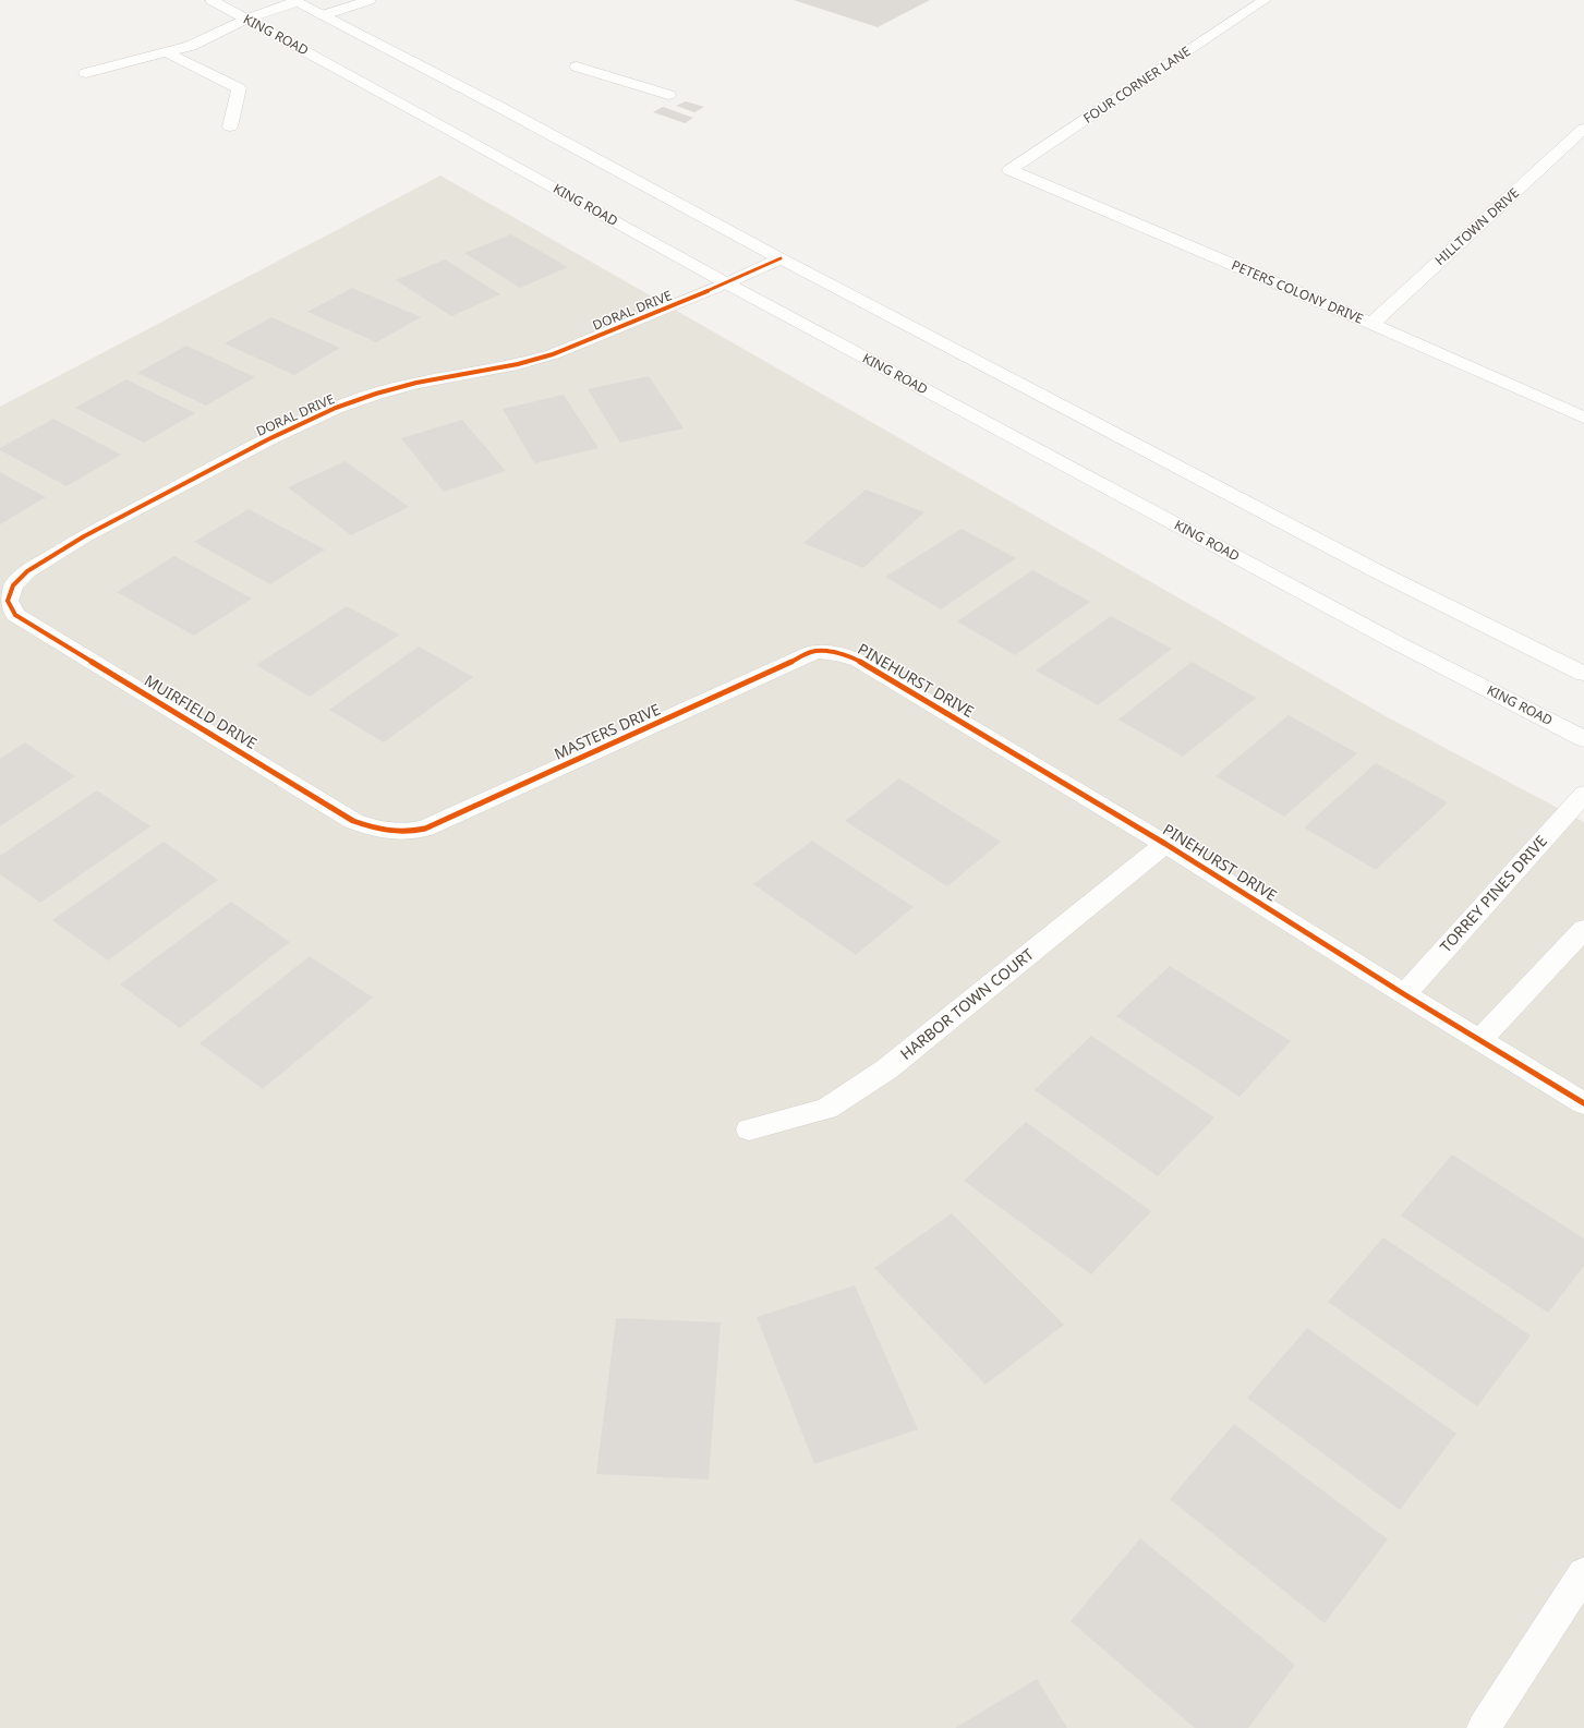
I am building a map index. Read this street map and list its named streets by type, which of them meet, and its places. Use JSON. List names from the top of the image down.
{
  "streets": {
    "street": [
      "KING ROAD",
      "FOUR CORNER LANE",
      "HILLTOWN DRIVE",
      "PETERS COLONY DRIVE",
      "DORAL DRIVE",
      "PINEHURST DRIVE",
      "MUIRFIELD DRIVE",
      "MASTERS DRIVE",
      "TORREY PINES DRIVE",
      "HARBOR TOWN COURT"
    ]
  },
  "crossings": [
    ["KING ROAD", "DORAL DRIVE"],
    ["FOUR CORNER LANE", "PETERS COLONY DRIVE"],
    ["HILLTOWN DRIVE", "PETERS COLONY DRIVE"],
    ["DORAL DRIVE", "MUIRFIELD DRIVE"],
    ["PINEHURST DRIVE", "MASTERS DRIVE"],
    ["PINEHURST DRIVE", "TORREY PINES DRIVE"],
    ["PINEHURST DRIVE", "HARBOR TOWN COURT"],
    ["MUIRFIELD DRIVE", "MASTERS DRIVE"]
  ]
}
